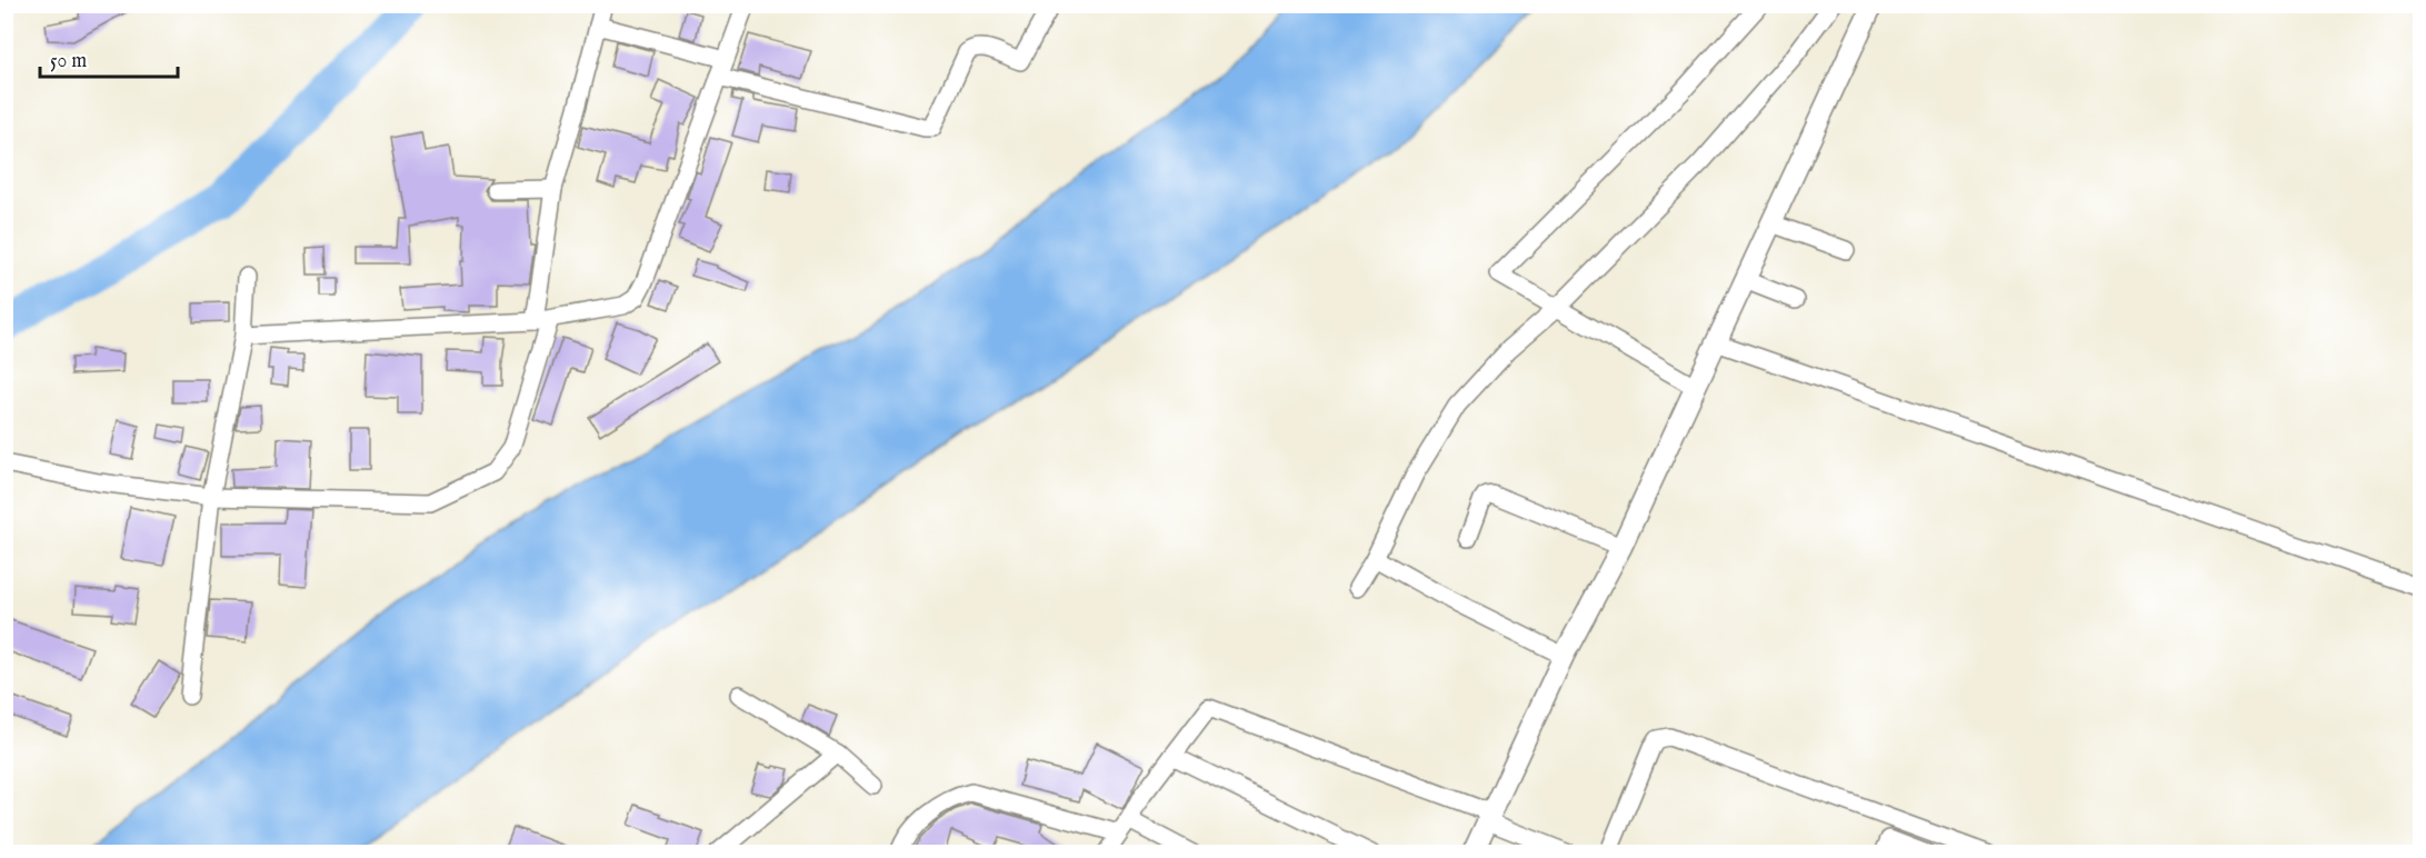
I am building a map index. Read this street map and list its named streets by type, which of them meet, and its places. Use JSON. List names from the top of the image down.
{
  "scale_bar": "50 m"
}
